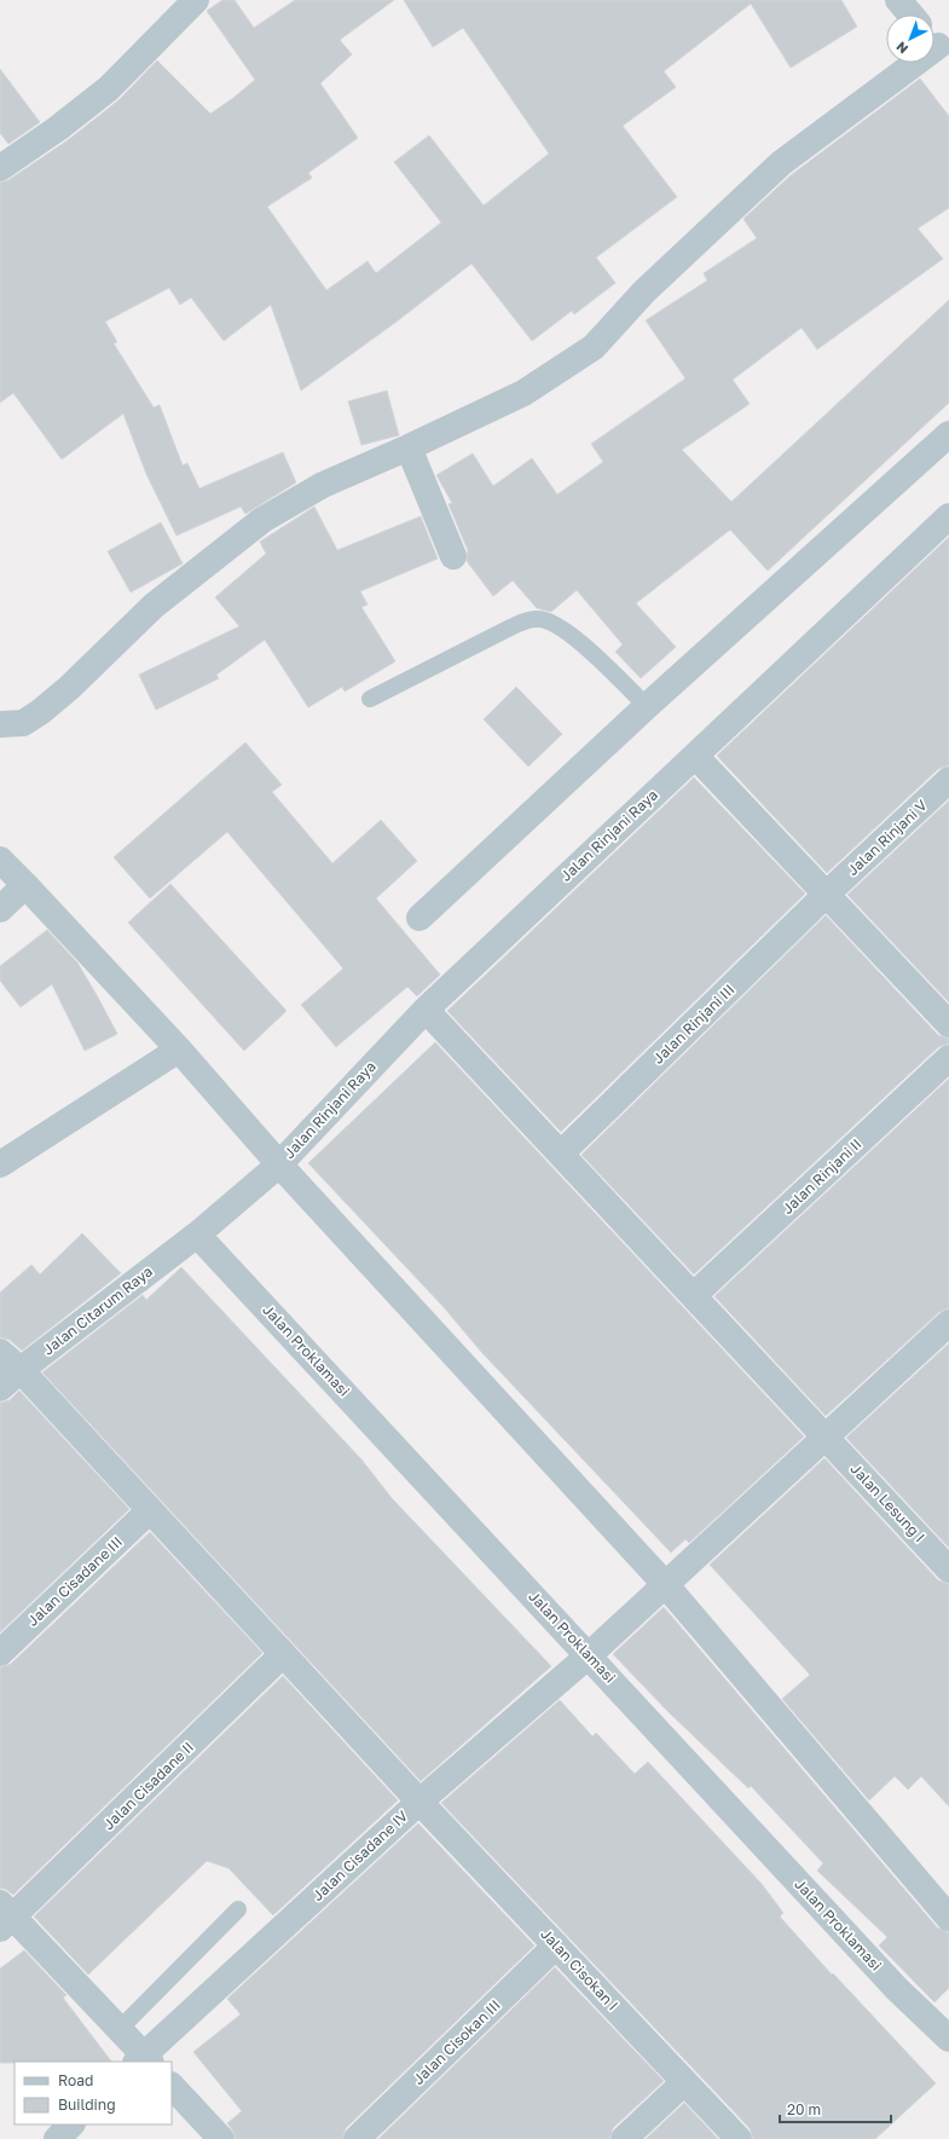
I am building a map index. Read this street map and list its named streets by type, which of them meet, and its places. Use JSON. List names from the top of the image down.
{
  "streets": {
    "street": [
      "Jalan Rinjani Raya",
      "Jalan Rinjani V",
      "Jalan Rinjani III",
      "Jalan Rinjani II",
      "Jalan Citarum Raya",
      "Jalan Proklamasi",
      "Jalan Lesung I",
      "Jalan Cisadane III",
      "Jalan Cisadane II",
      "Jalan Cisadane IV",
      "Jalan Cisokan I",
      "Jalan Cisokan III"
    ]
  },
  "crossings": [
    ["Jalan Rinjani Raya", "Jalan Citarum Raya"],
    ["Jalan Rinjani Raya", "Jalan Proklamasi"],
    ["Jalan Rinjani Raya", "Jalan Lesung I"],
    ["Jalan Rinjani V", "Jalan Rinjani III"],
    ["Jalan Rinjani III", "Jalan Lesung I"],
    ["Jalan Rinjani II", "Jalan Lesung I"],
    ["Jalan Citarum Raya", "Jalan Proklamasi"],
    ["Jalan Citarum Raya", "Jalan Cisokan I"],
    ["Jalan Proklamasi", "Jalan Cisadane IV"],
    ["Jalan Lesung I", "Jalan Cisadane IV"],
    ["Jalan Cisadane III", "Jalan Cisokan I"],
    ["Jalan Cisadane II", "Jalan Cisokan I"],
    ["Jalan Cisadane IV", "Jalan Cisokan I"],
    ["Jalan Cisokan I", "Jalan Cisokan III"]
  ],
  "legend": ["Road", "Building"],
  "scale_bar": "20 m",
  "north": "bottom left"
}
